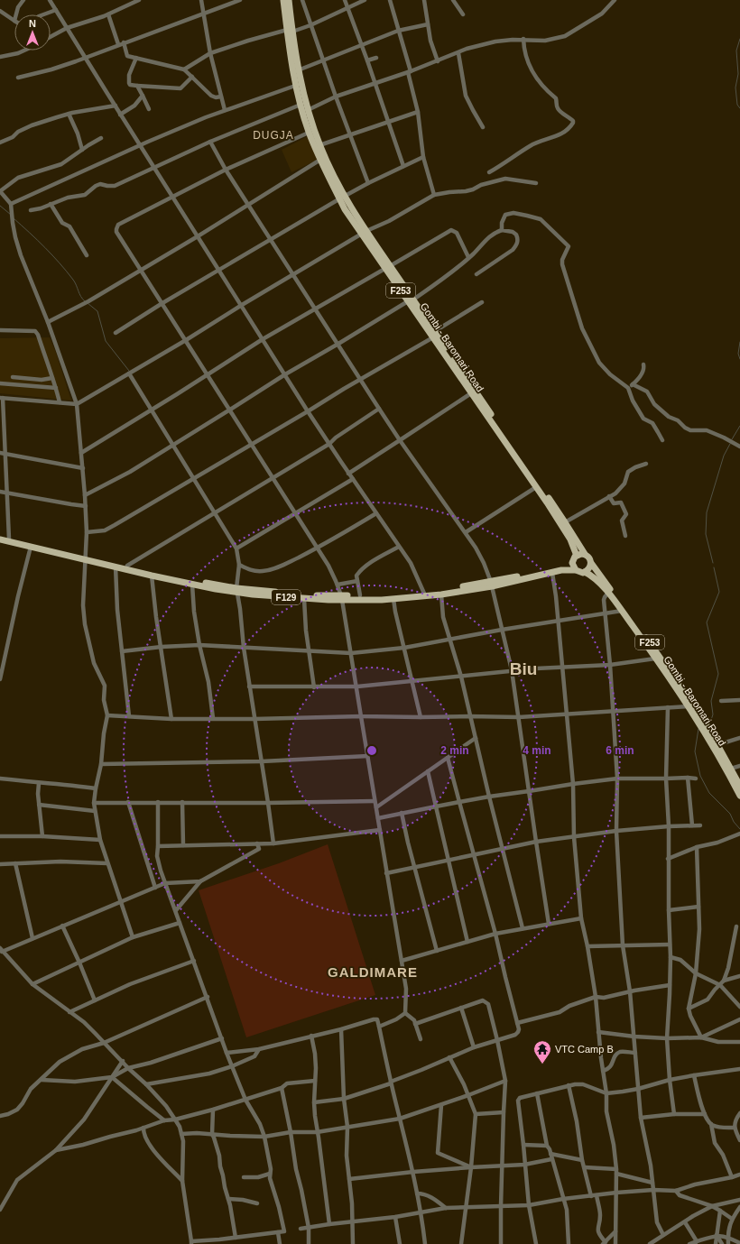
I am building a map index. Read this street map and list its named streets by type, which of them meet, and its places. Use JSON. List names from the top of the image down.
{
  "streets": {
    "main road": ["F253", "Gombi - Baromari Road", "F129"]
  },
  "crossings": [
    ["F253", "Gombi - Baromari Road"],
    ["F253", "F129"],
    ["Gombi - Baromari Road", "F129"]
  ],
  "districts": ["DUGJA", "Biu", "GALDIMARE"],
  "places": {
    "temple": ["VTC Camp B"]
  },
  "north": "top",
  "rings": ["2 min", "4 min", "6 min"]
}
